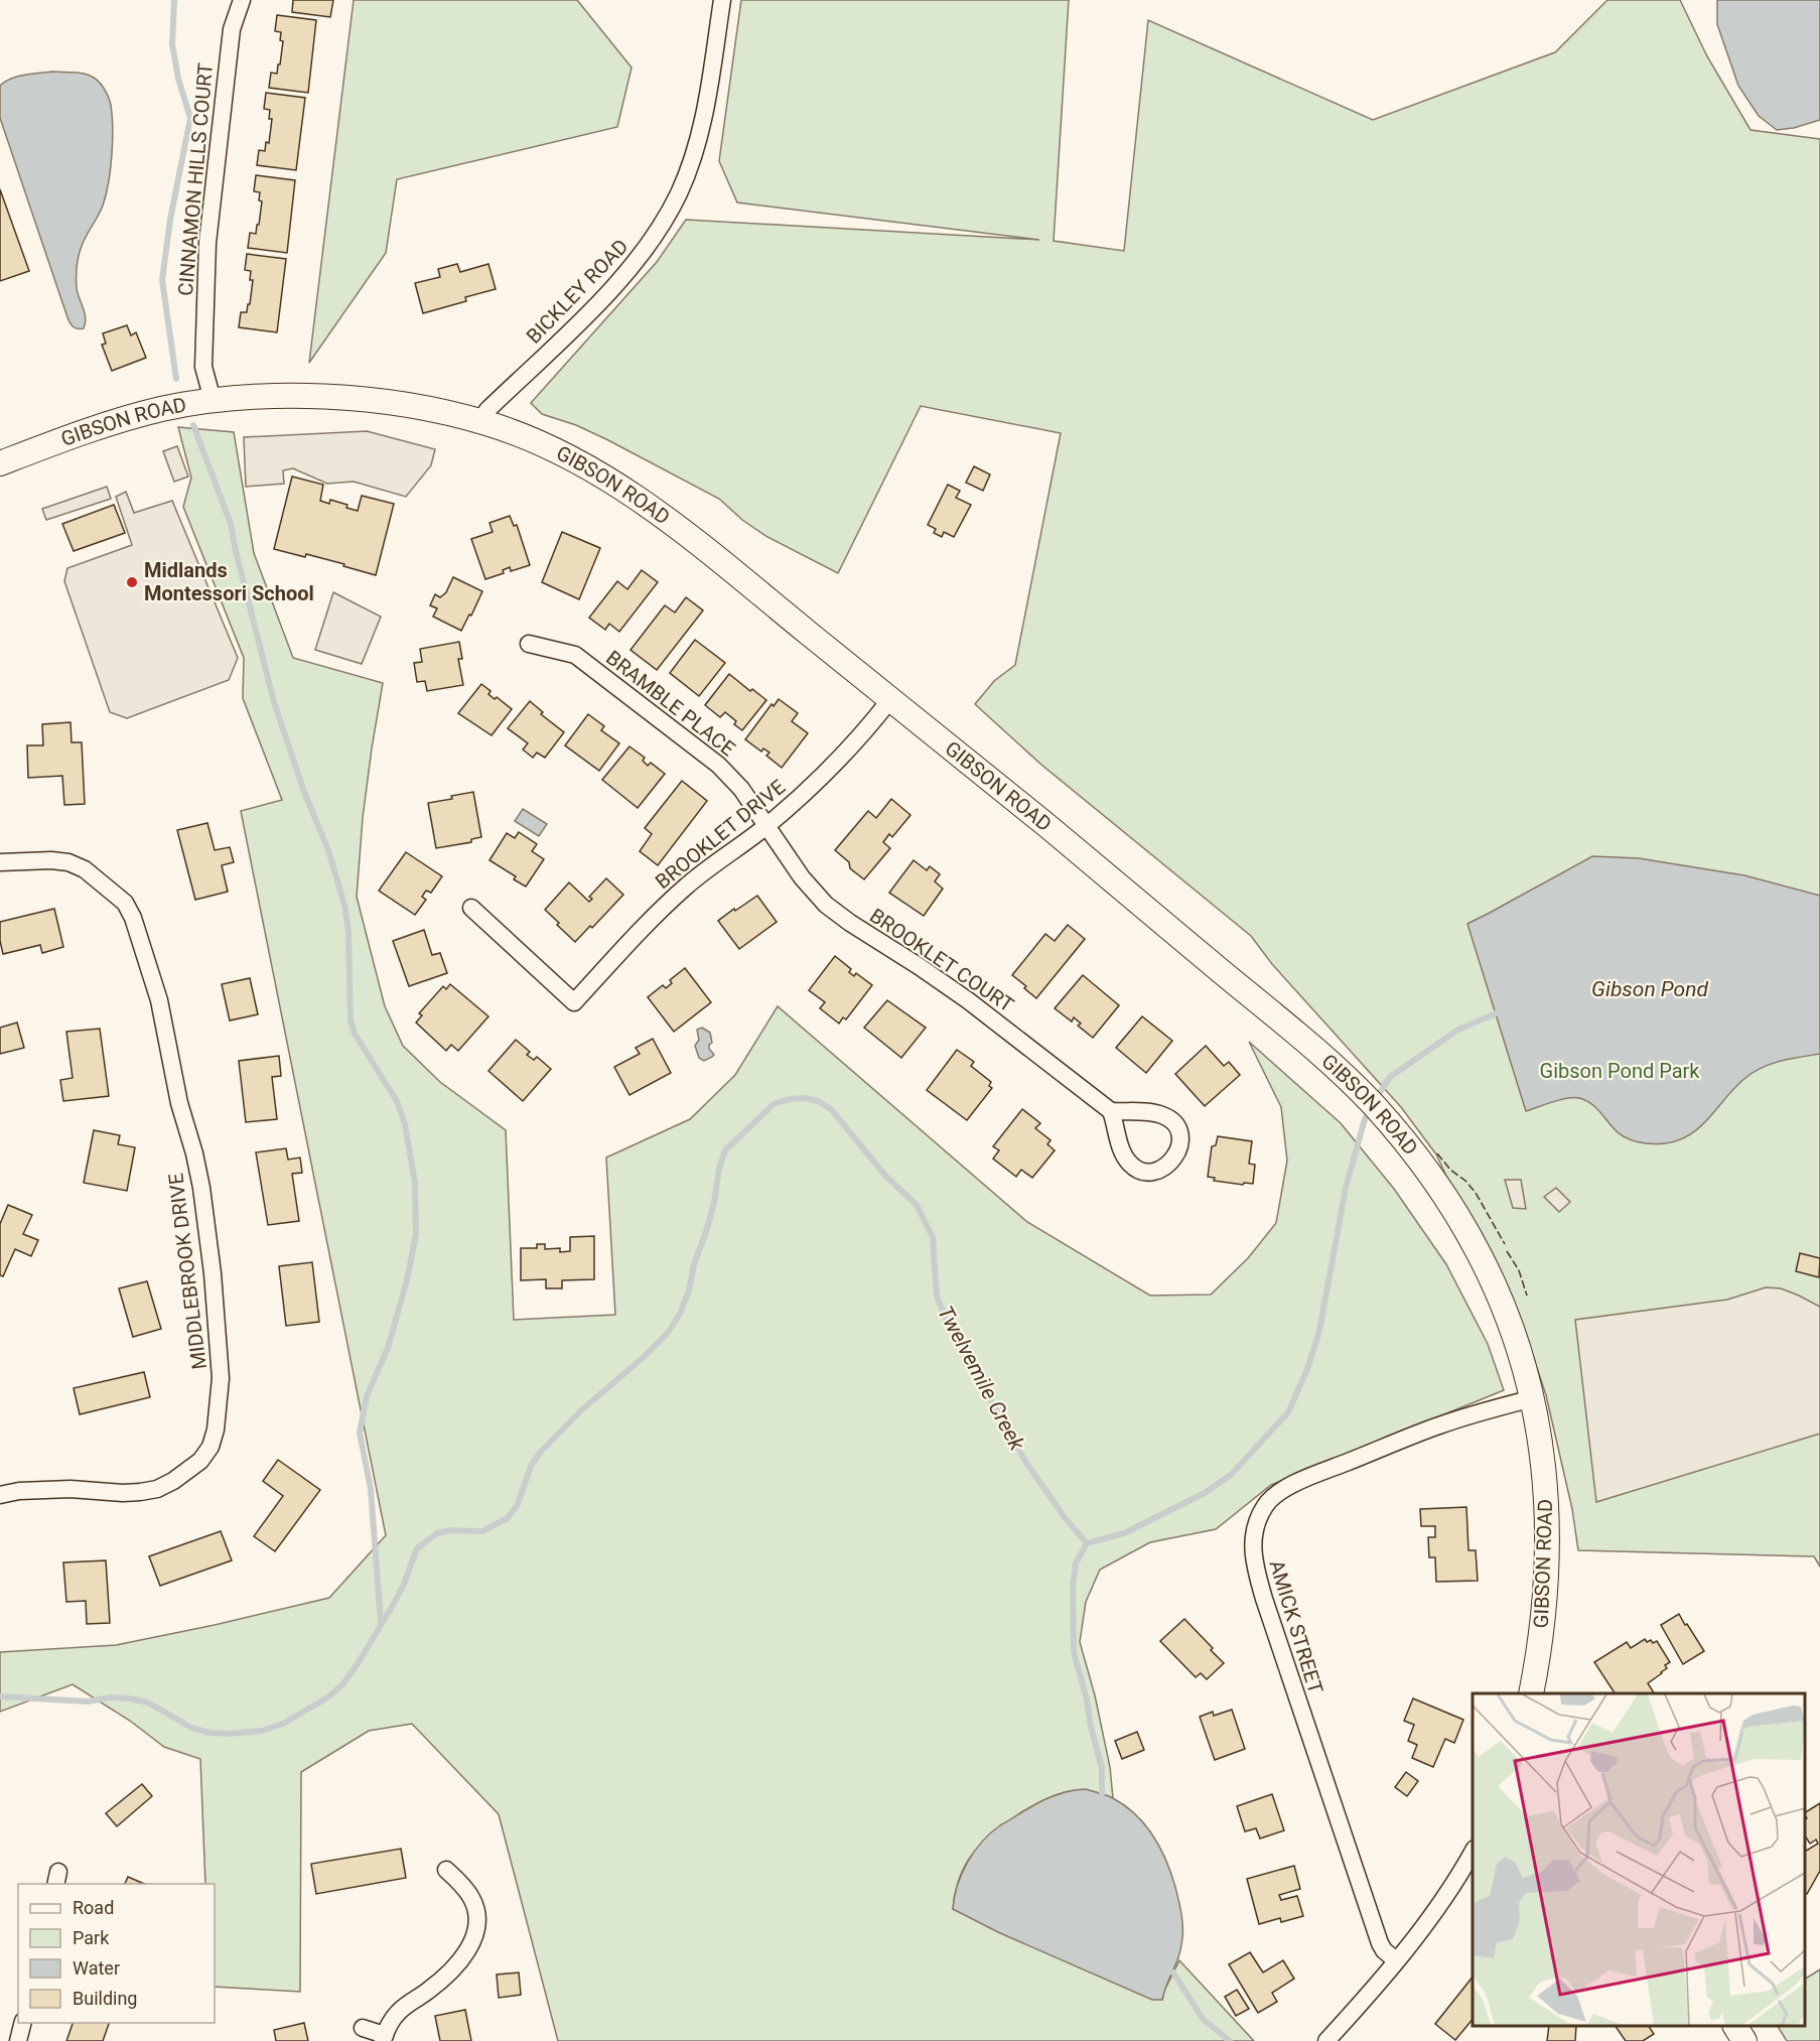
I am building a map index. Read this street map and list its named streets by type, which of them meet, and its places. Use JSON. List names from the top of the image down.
{
  "streets": {
    "street": [
      "CINNAMON HILLS COURT",
      "BICKLEY ROAD",
      "GIBSON ROAD",
      "BRAMBLE PLACE",
      "BROOKLET DRIVE",
      "BROOKLET COURT",
      "MIDDLEBROOK DRIVE",
      "AMICK STREET"
    ]
  },
  "crossings": [
    ["CINNAMON HILLS COURT", "GIBSON ROAD"],
    ["BICKLEY ROAD", "GIBSON ROAD"],
    ["GIBSON ROAD", "BROOKLET DRIVE"],
    ["GIBSON ROAD", "AMICK STREET"],
    ["BRAMBLE PLACE", "BROOKLET DRIVE"],
    ["BRAMBLE PLACE", "BROOKLET COURT"],
    ["BROOKLET DRIVE", "BROOKLET COURT"]
  ],
  "water": ["Gibson Pond", "Twelvemile Creek"],
  "parks": ["Gibson Pond Park"],
  "places": ["Midlands Montessori School"],
  "legend": [
    "Road",
    "Park",
    "Water",
    "Building"
  ]
}
